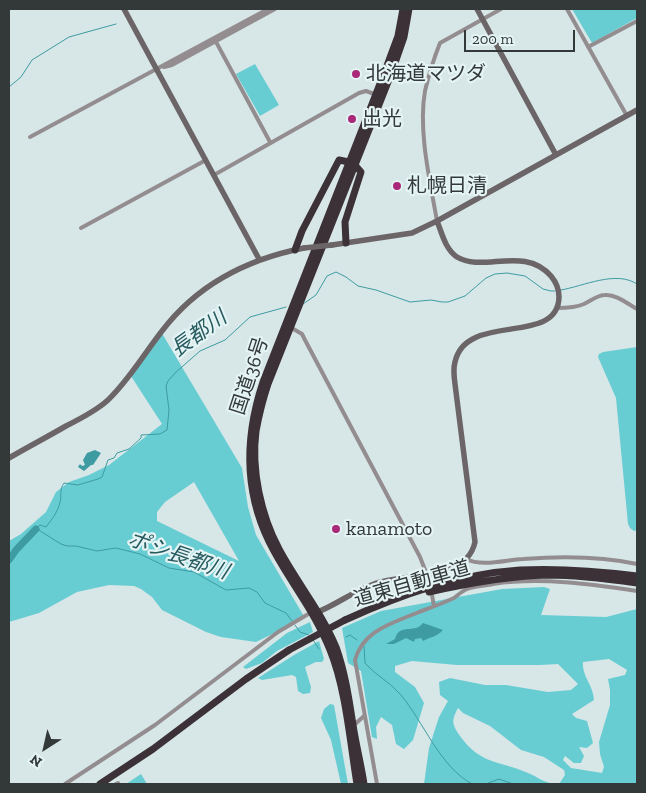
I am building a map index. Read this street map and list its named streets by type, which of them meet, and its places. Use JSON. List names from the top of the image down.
{
  "streets": {
    "highway": ["国道36号", "道東自動車道"]
  },
  "water": ["長都川", "ポシ長都川"],
  "places": [
    "北海道マツダ",
    "出光",
    "札幌日清",
    "kanamoto"
  ],
  "scale_bar": "200 m",
  "north": "bottom left"
}
